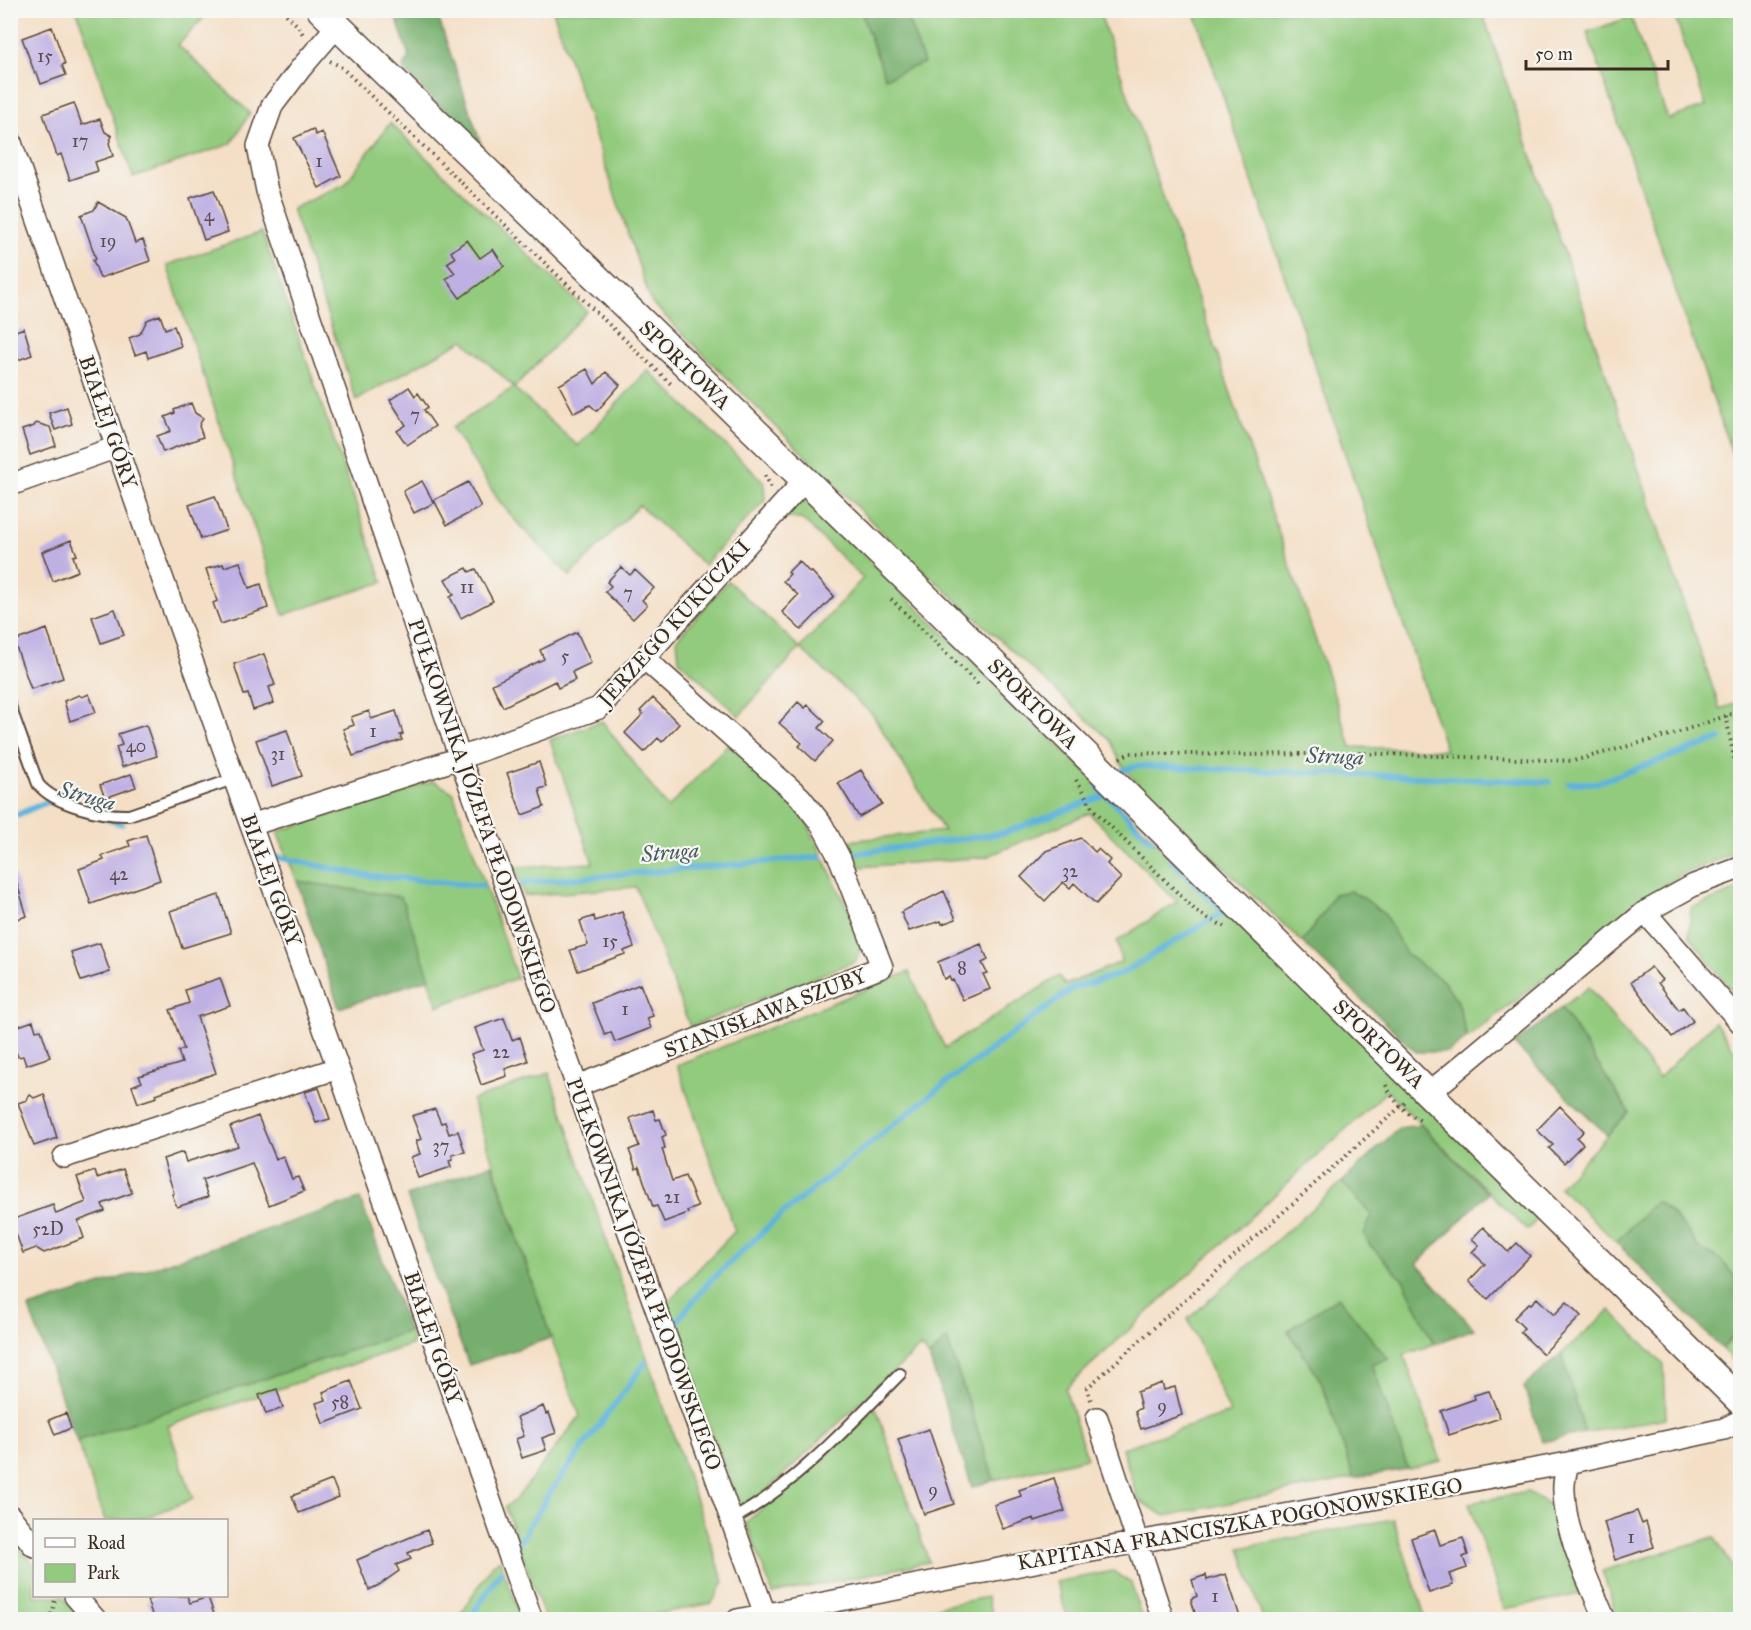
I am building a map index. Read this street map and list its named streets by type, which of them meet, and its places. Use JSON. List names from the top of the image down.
{
  "streets": {
    "street": [
      "SPORTOWA",
      "BIAŁEJ GÓRY",
      "JERZEGO KUKUCZKI",
      "PUŁKOWNIKA JÓZEFA PŁODOWSKIEGO",
      "STANISŁAWA SZUBY",
      "KAPITANA FRANCISZKA POGONOWSKIEGO"
    ]
  },
  "crossings": [
    ["SPORTOWA", "JERZEGO KUKUCZKI"],
    ["SPORTOWA", "PUŁKOWNIKA JÓZEFA PŁODOWSKIEGO"],
    ["BIAŁEJ GÓRY", "JERZEGO KUKUCZKI"],
    ["JERZEGO KUKUCZKI", "PUŁKOWNIKA JÓZEFA PŁODOWSKIEGO"],
    ["JERZEGO KUKUCZKI", "STANISŁAWA SZUBY"],
    ["PUŁKOWNIKA JÓZEFA PŁODOWSKIEGO", "STANISŁAWA SZUBY"],
    ["PUŁKOWNIKA JÓZEFA PŁODOWSKIEGO", "KAPITANA FRANCISZKA POGONOWSKIEGO"]
  ],
  "water": ["Struga"],
  "house_numbers": [
    "15",
    "17",
    "1",
    "4",
    "19",
    "7",
    "11",
    "7",
    "5",
    "1",
    "40",
    "31",
    "32",
    "42",
    "15",
    "8",
    "1",
    "22",
    "37",
    "21",
    "52D",
    "58",
    "9",
    "9",
    "1",
    "1"
  ],
  "legend": ["Road", "Park"],
  "scale_bar": "50 m"
}
